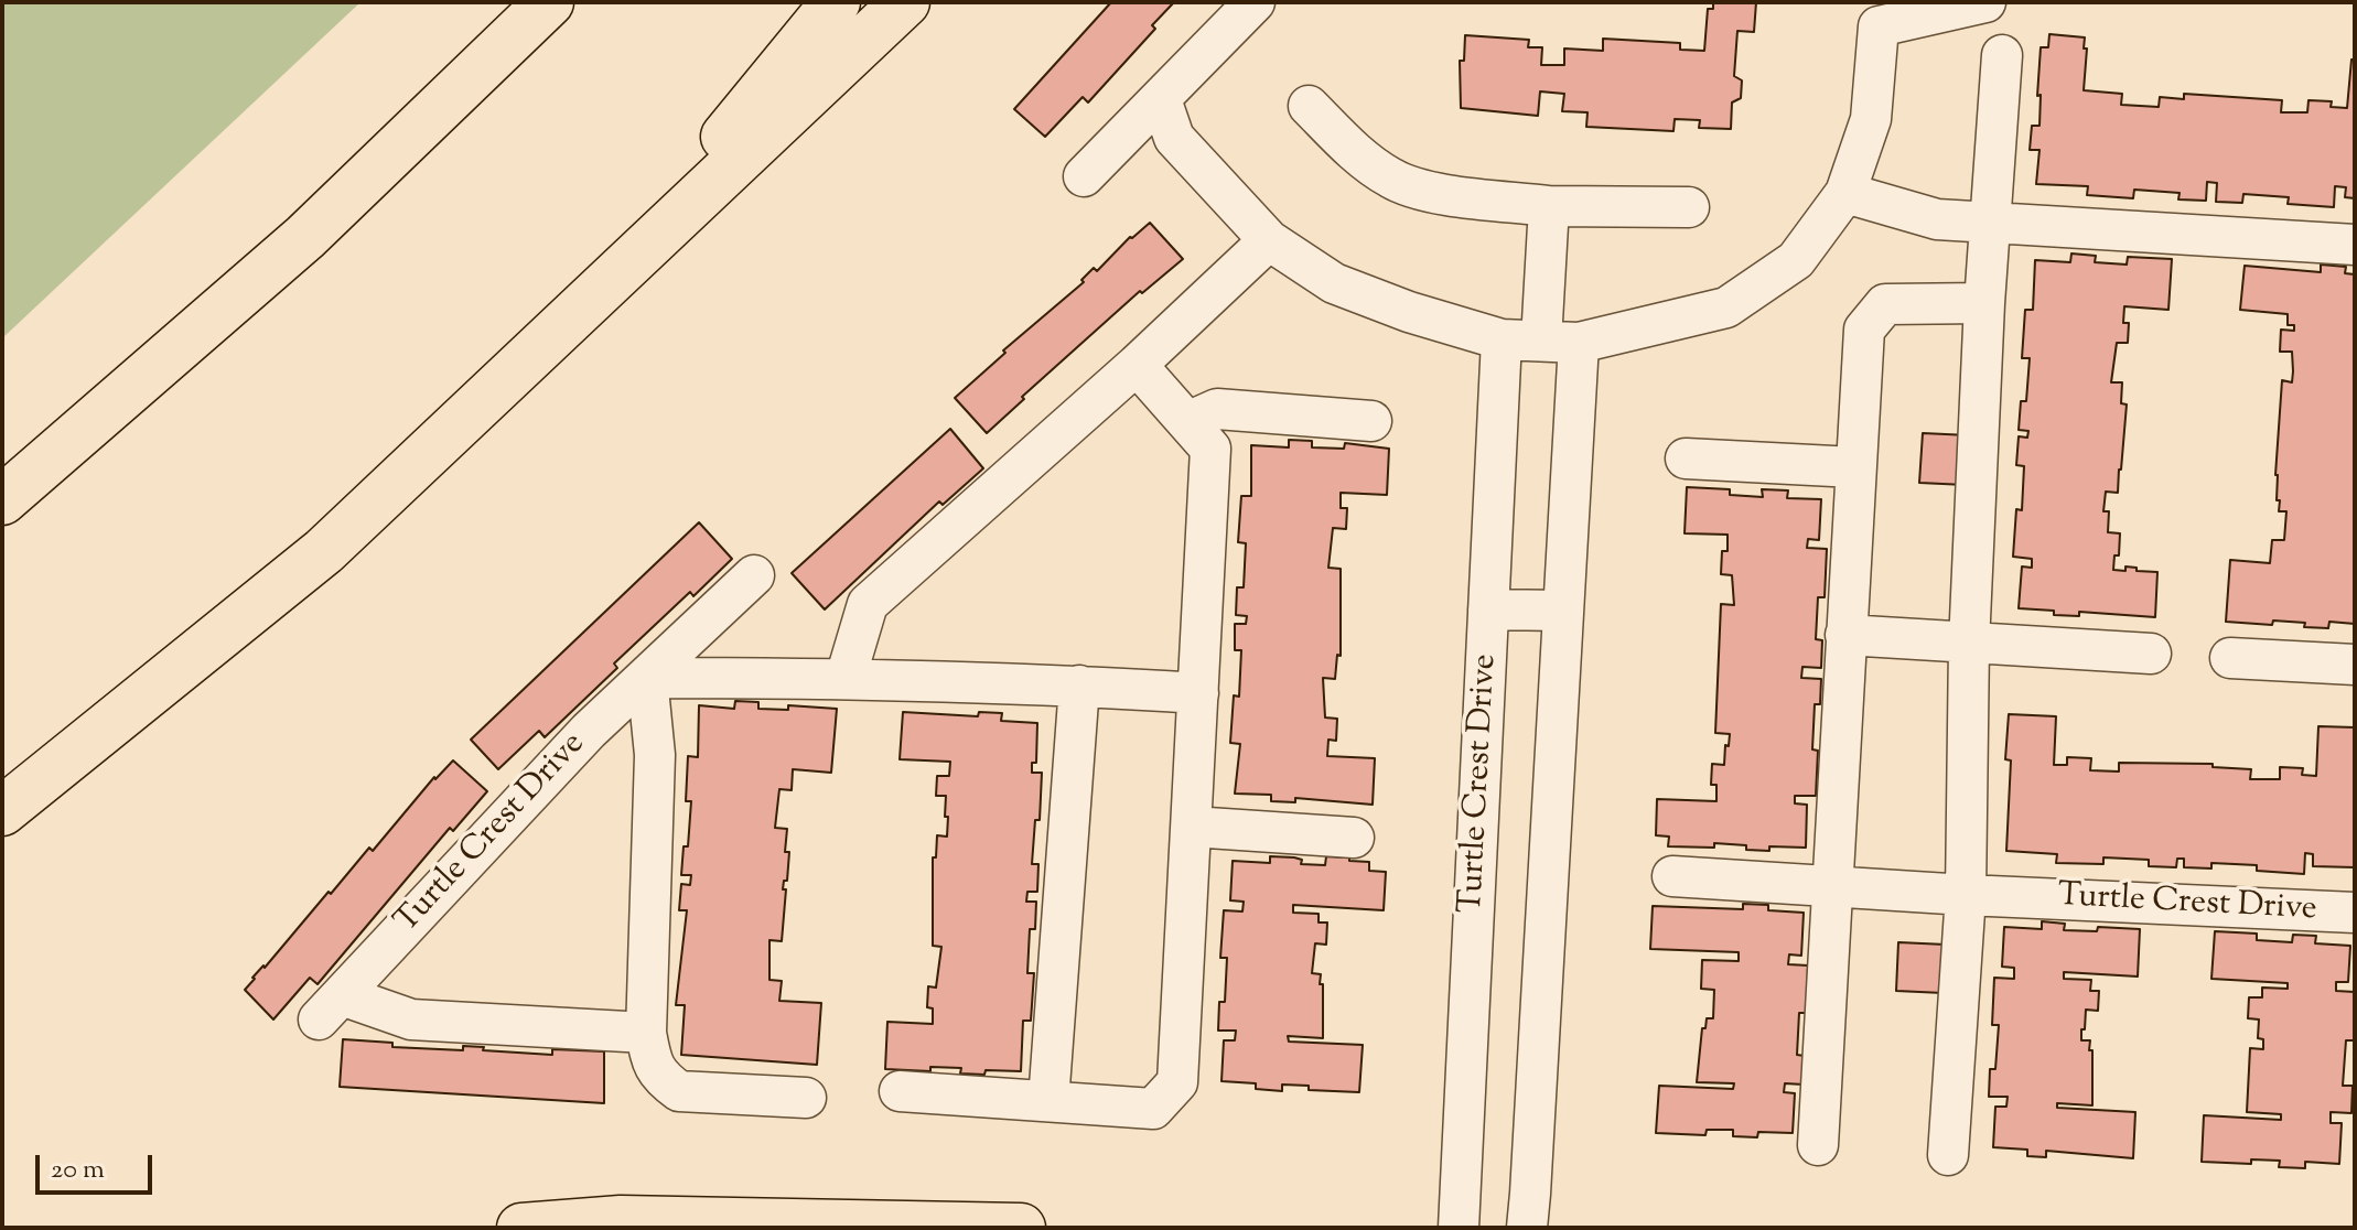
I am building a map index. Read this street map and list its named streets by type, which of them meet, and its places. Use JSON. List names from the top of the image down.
{
  "streets": {
    "street": ["Turtle Crest Drive"]
  },
  "scale_bar": "20 m"
}
